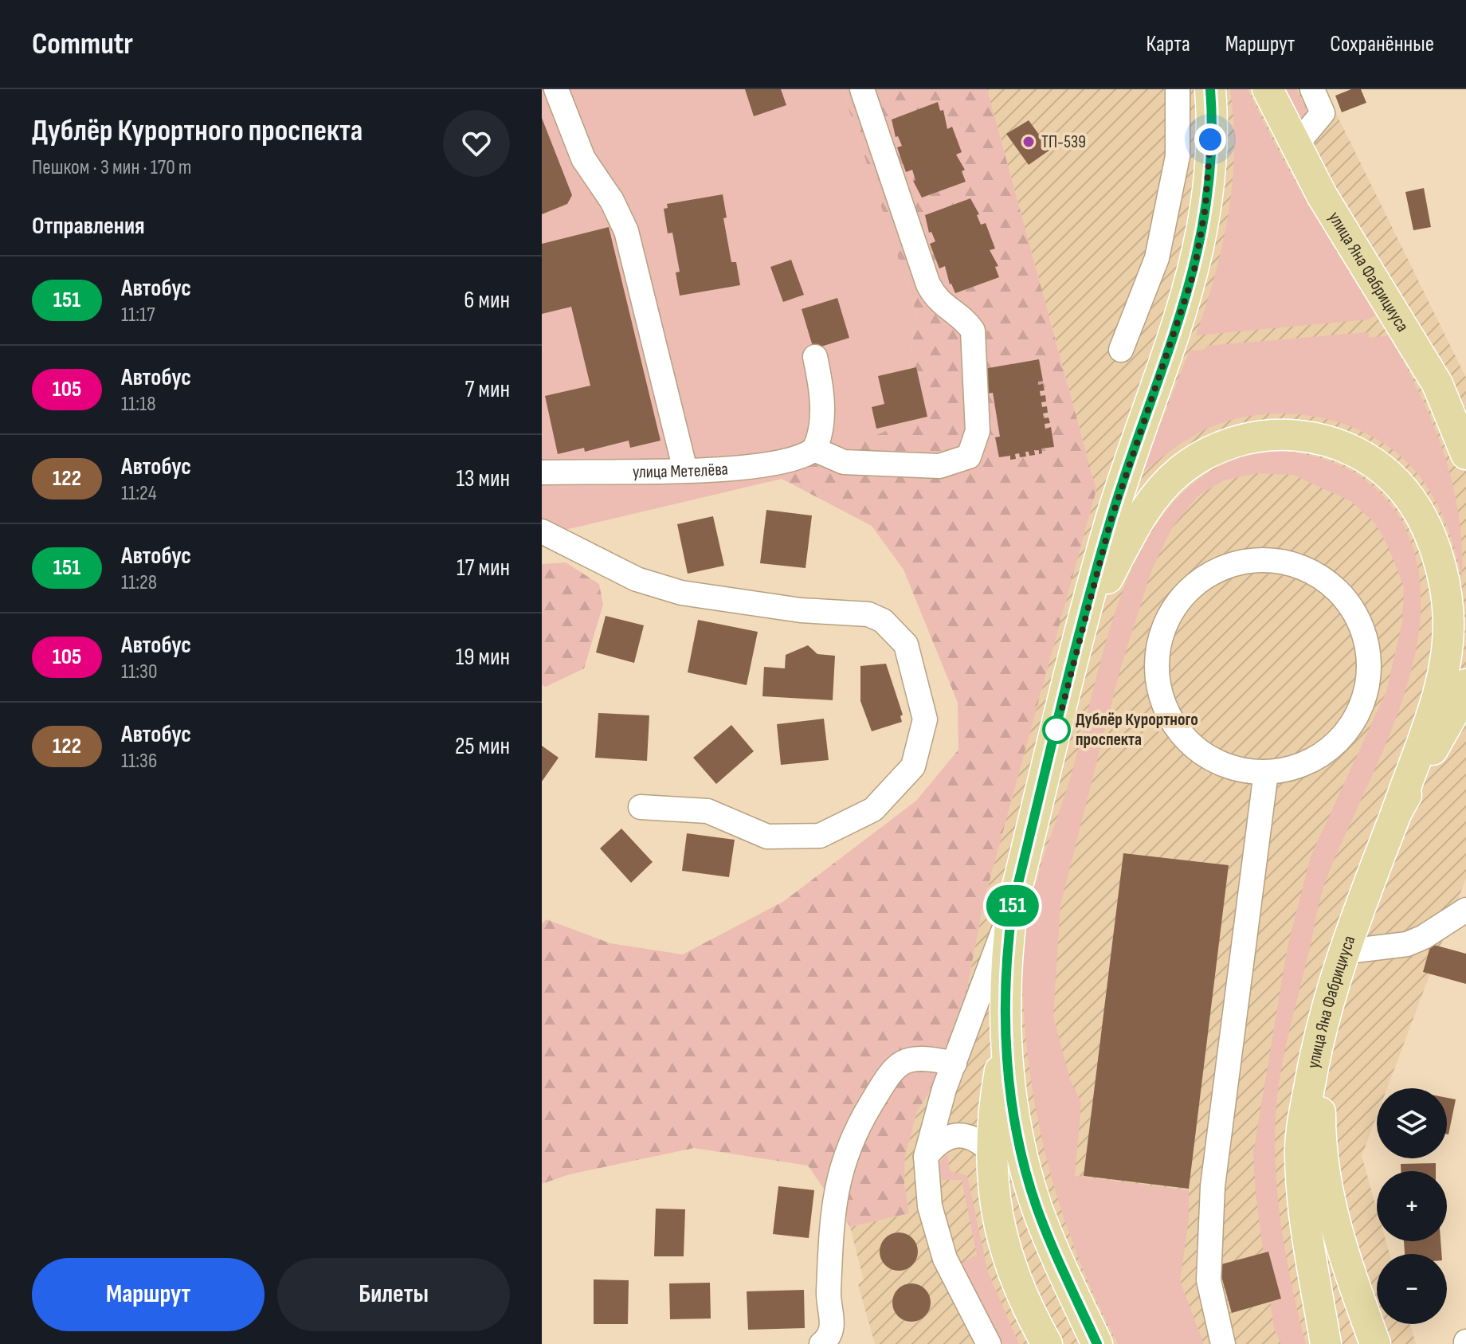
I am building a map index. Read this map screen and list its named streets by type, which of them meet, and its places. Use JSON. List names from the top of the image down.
{
  "streets": {
    "main road": ["улица Яна Фабрициуса"],
    "street": ["улица Метелёва"]
  },
  "places": ["ТП-539", "Дублёр Курортного проспекта"],
  "lines": ["bus line 151"],
  "page": {
    "header": "Commutr",
    "nav": ["Карта", "Маршрут", "Сохранённые"],
    "heading": [
      ["Дублёр Курортного проспекта", "Пешком · 3 мин · 170 m"],
      "Отправления"
    ],
    "on_map": "151",
    "list": [
      {
        "mark": "151",
        "name": "Автобус",
        "note": "11:17",
        "value": "6 мин"
      },
      {
        "mark": "105",
        "name": "Автобус",
        "note": "11:18",
        "value": "7 мин"
      },
      {
        "mark": "122",
        "name": "Автобус",
        "note": "11:24",
        "value": "13 мин"
      },
      {
        "mark": "151",
        "name": "Автобус",
        "note": "11:28",
        "value": "17 мин"
      },
      {
        "mark": "105",
        "name": "Автобус",
        "note": "11:30",
        "value": "19 мин"
      },
      {
        "mark": "122",
        "name": "Автобус",
        "note": "11:36",
        "value": "25 мин"
      }
    ],
    "map_buttons": ["+", "−"],
    "buttons": ["Маршрут", "Билеты"]
  }
}
